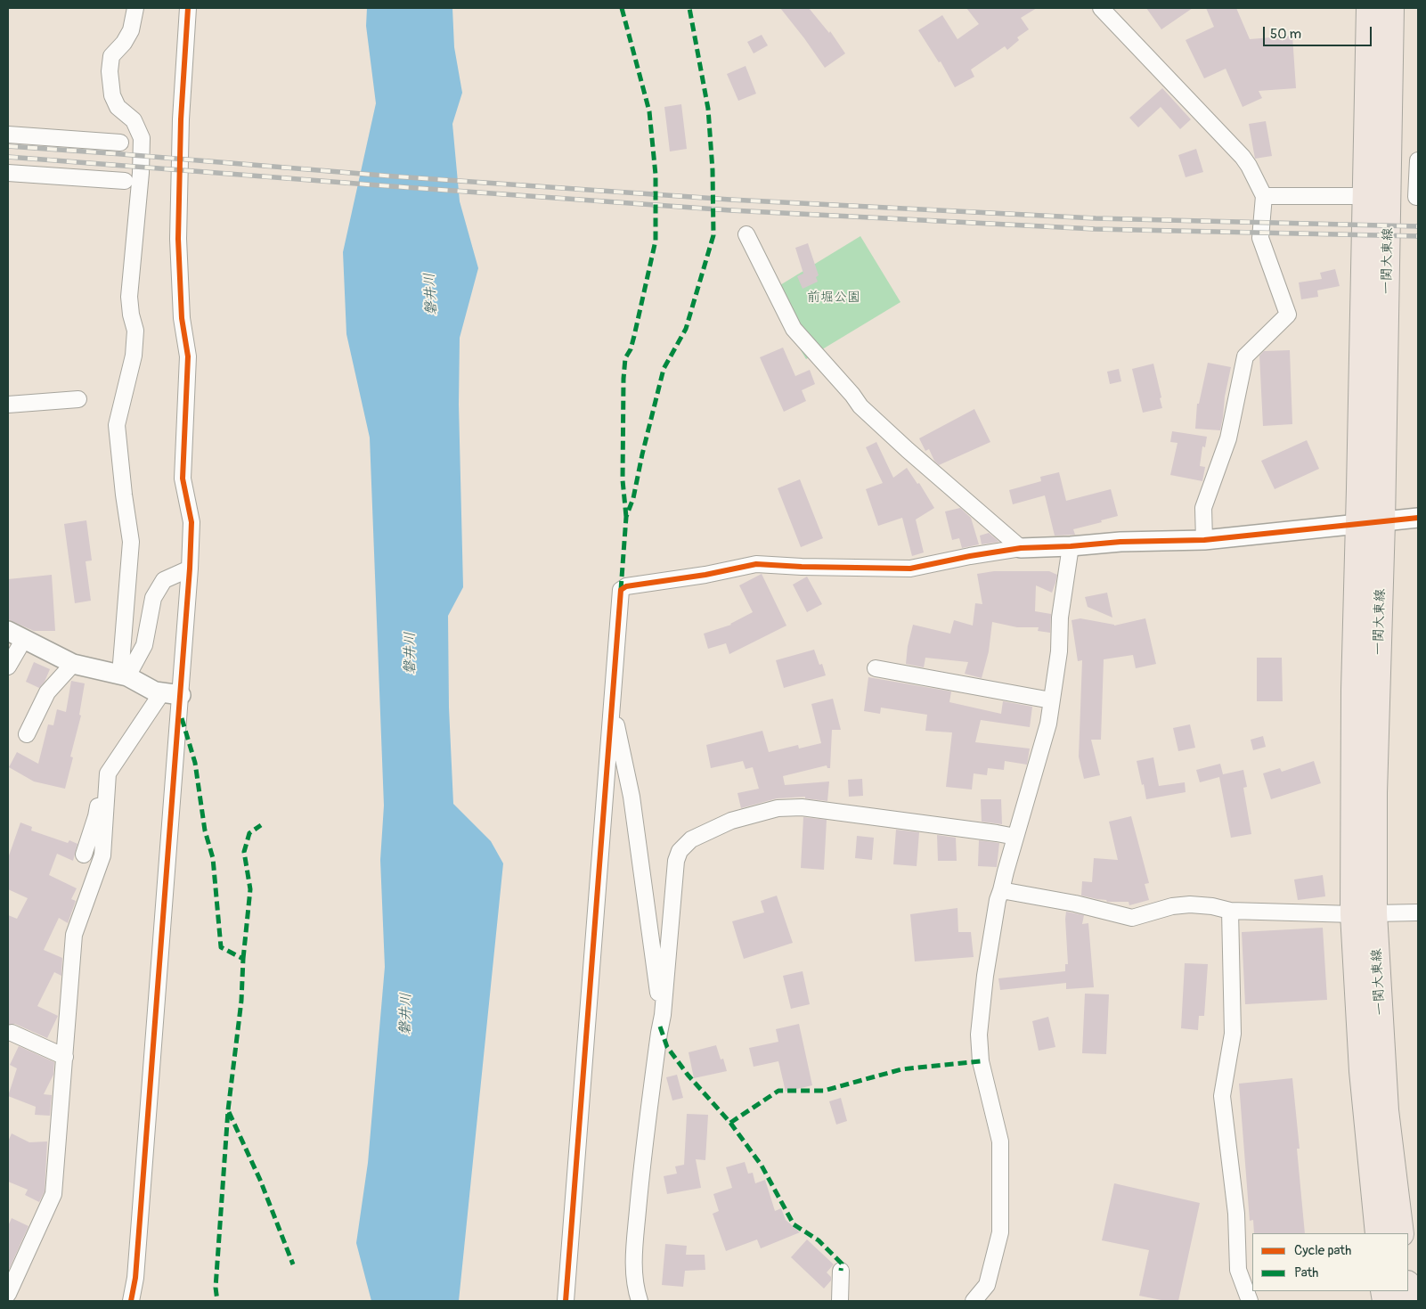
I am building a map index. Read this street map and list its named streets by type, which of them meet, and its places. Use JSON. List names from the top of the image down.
{
  "streets": {
    "main road": ["一関大東線"]
  },
  "water": ["磐井川"],
  "parks": ["前堀公園"],
  "legend": ["Cycle path", "Path"],
  "scale_bar": "50 m"
}
